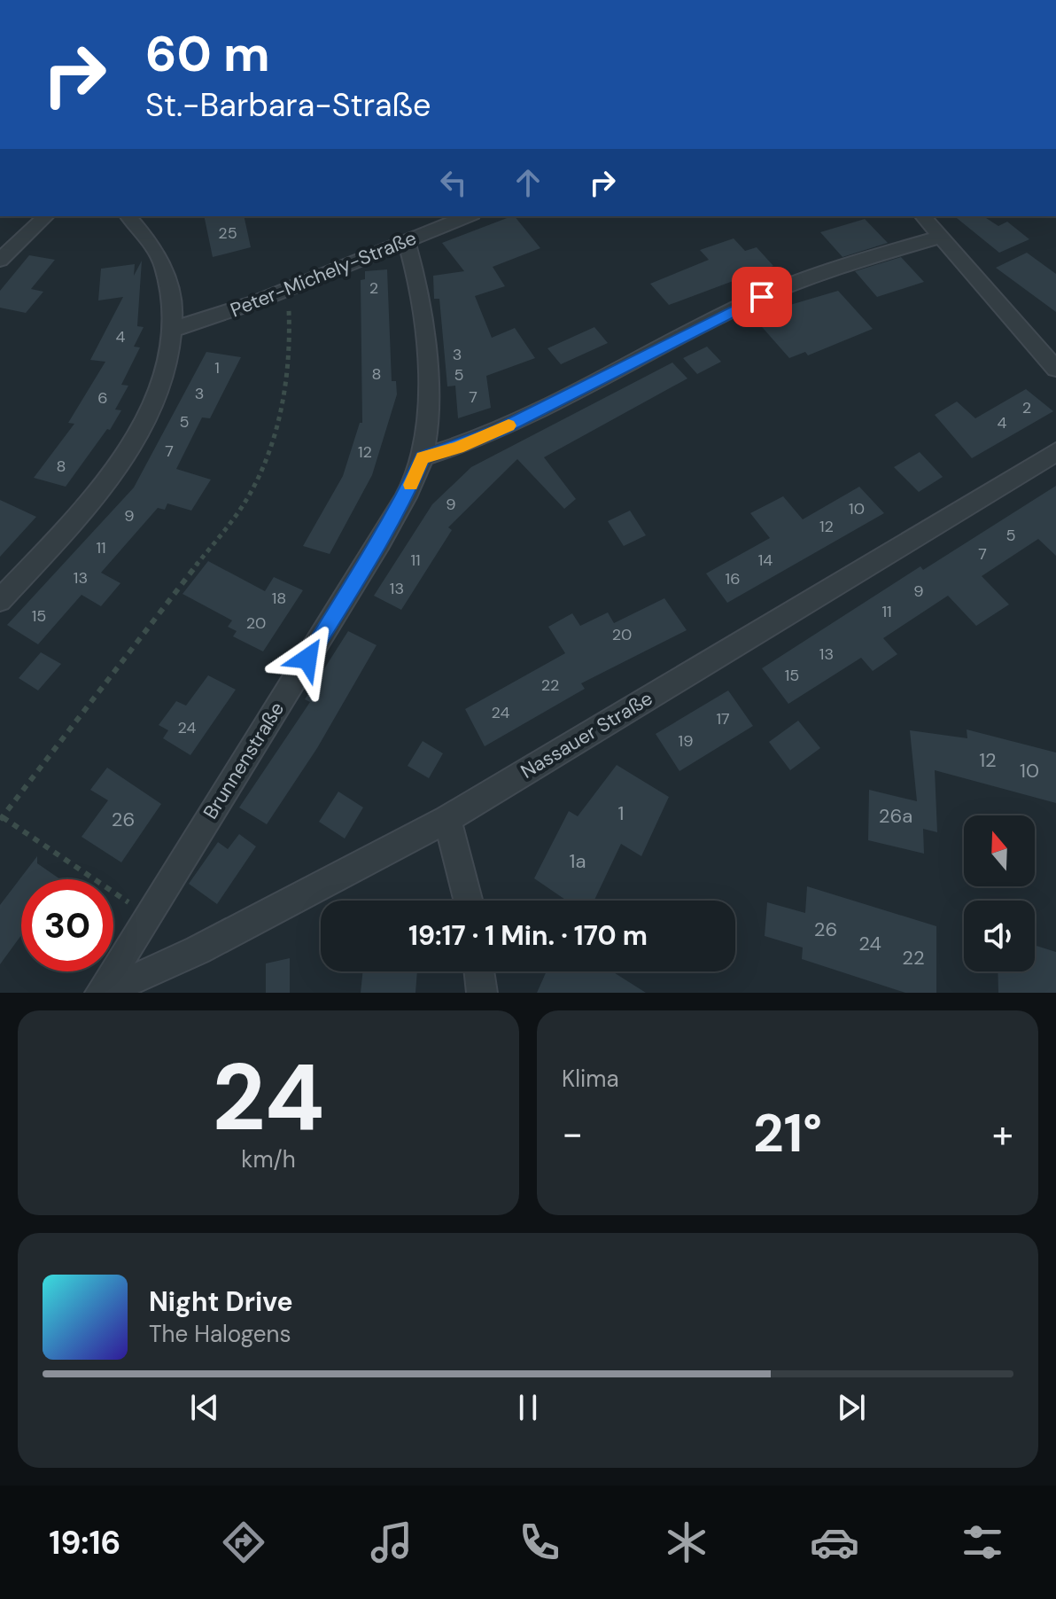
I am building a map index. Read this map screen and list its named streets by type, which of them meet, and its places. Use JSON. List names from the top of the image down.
{
  "streets": {
    "street": ["Peter-Michely-Straße", "Nassauer Straße", "Brunnenstraße"]
  },
  "crossings": [
    ["Peter-Michely-Straße", "Brunnenstraße"],
    ["Nassauer Straße", "Brunnenstraße"]
  ],
  "house_numbers": [
    "25",
    "2",
    "4",
    "3",
    "1",
    "8",
    "5",
    "3",
    "7",
    "6",
    "2",
    "5",
    "4",
    "7",
    "12",
    "8",
    "9",
    "10",
    "9",
    "12",
    "5",
    "11",
    "7",
    "11",
    "14",
    "13",
    "16",
    "13",
    "9",
    "18",
    "11",
    "15",
    "20",
    "20",
    "13",
    "15",
    "22",
    "24",
    "17",
    "24",
    "19",
    "12",
    "10",
    "1",
    "26a",
    "26",
    "1a",
    "26",
    "24",
    "22"
  ],
  "north": "top",
  "page": {
    "turn": ["60 m", "St.-Barbara-Straße"],
    "limit": "30",
    "trip": "19:17 · 1 Min. · 170 m",
    "tile": [
      ["24", "km/h"],
      "Klima"
    ],
    "heat": ["−", "21°", "+"],
    "song": ["Night Drive", "The Halogens"],
    "tabs": "19:16"
  }
}
